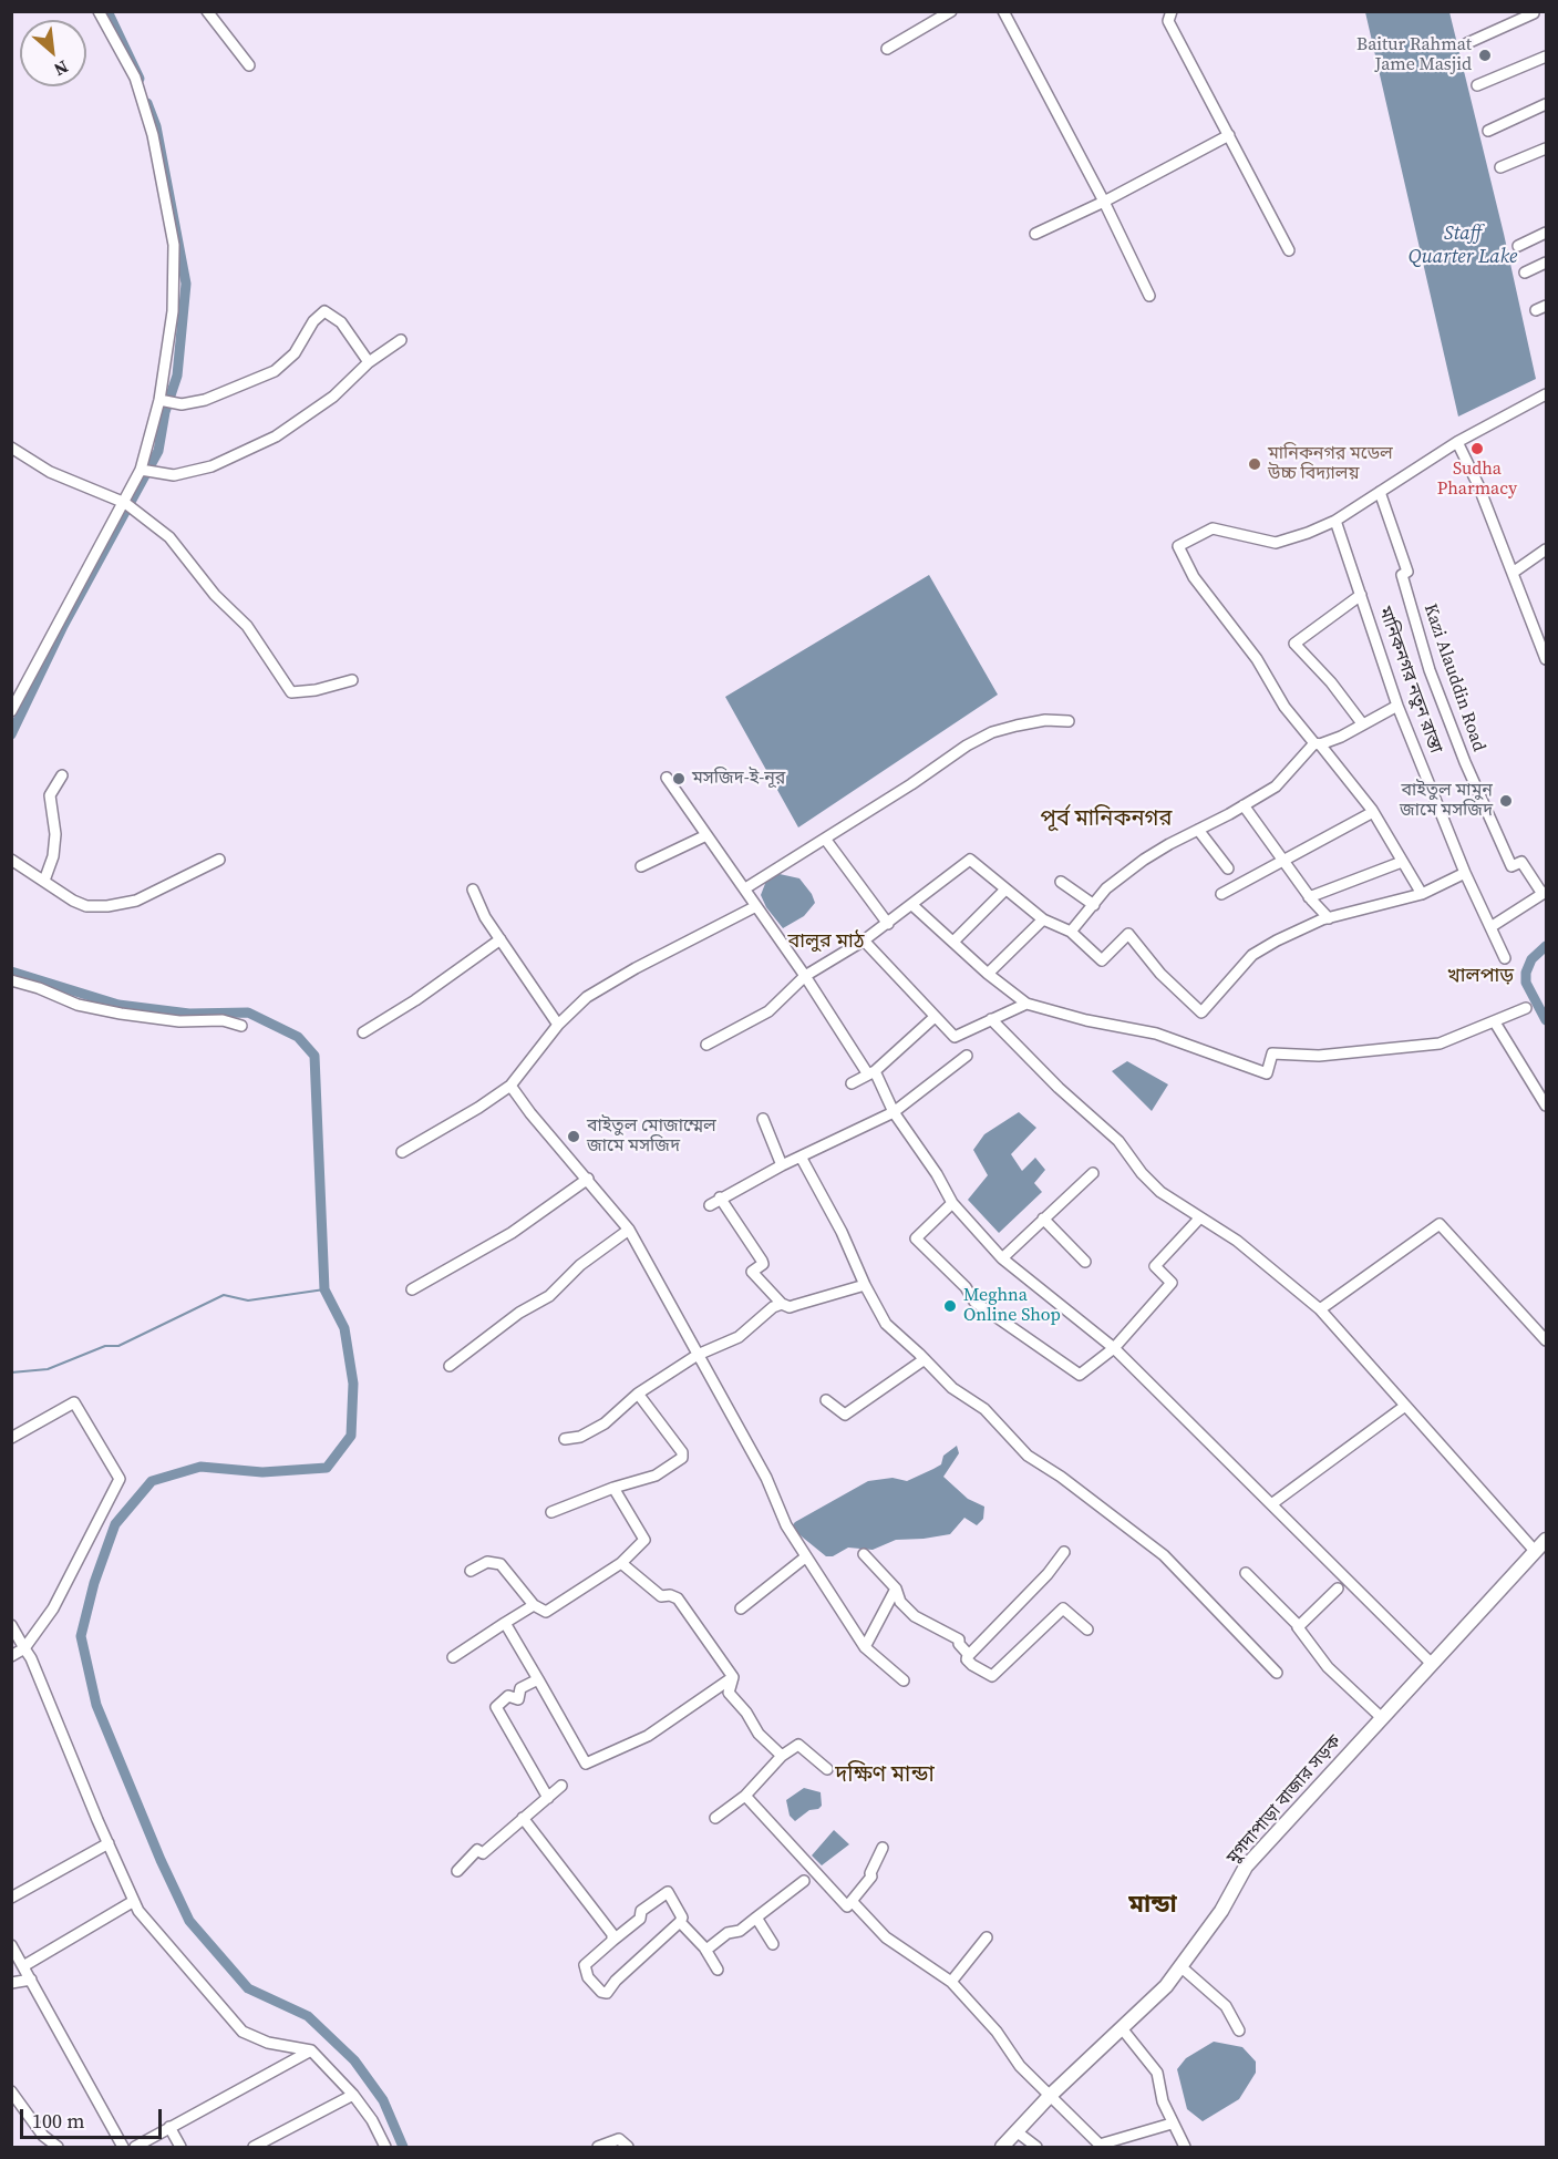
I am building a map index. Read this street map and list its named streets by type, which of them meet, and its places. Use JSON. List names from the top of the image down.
{
  "streets": {
    "street": ["Kazi Alauddin Road", "মানিকনগর নতুন রাস্তা", "মুগদাপাড়া বাজার সড়ক"]
  },
  "districts": [
    "পূর্ব মানিকনগর",
    "বালুর মাঠ",
    "খালপাড়",
    "দক্ষিণ মান্ডা",
    "মান্ডা"
  ],
  "water": ["Staff Quarter Lake"],
  "places": [
    "Baitur Rahmat Jame Masjid",
    "Sudha Pharmacy",
    "মানিকনগর মডেল উচ্চ বিদ্যালয়",
    "মসজিদ-ই-নূর",
    "বাইতুল মামুন জামে মসজিদ",
    "বাইতুল মোজাম্মেল জামে মসজিদ",
    "Meghna Online Shop"
  ],
  "scale_bar": "100 m",
  "north": "bottom right"
}
